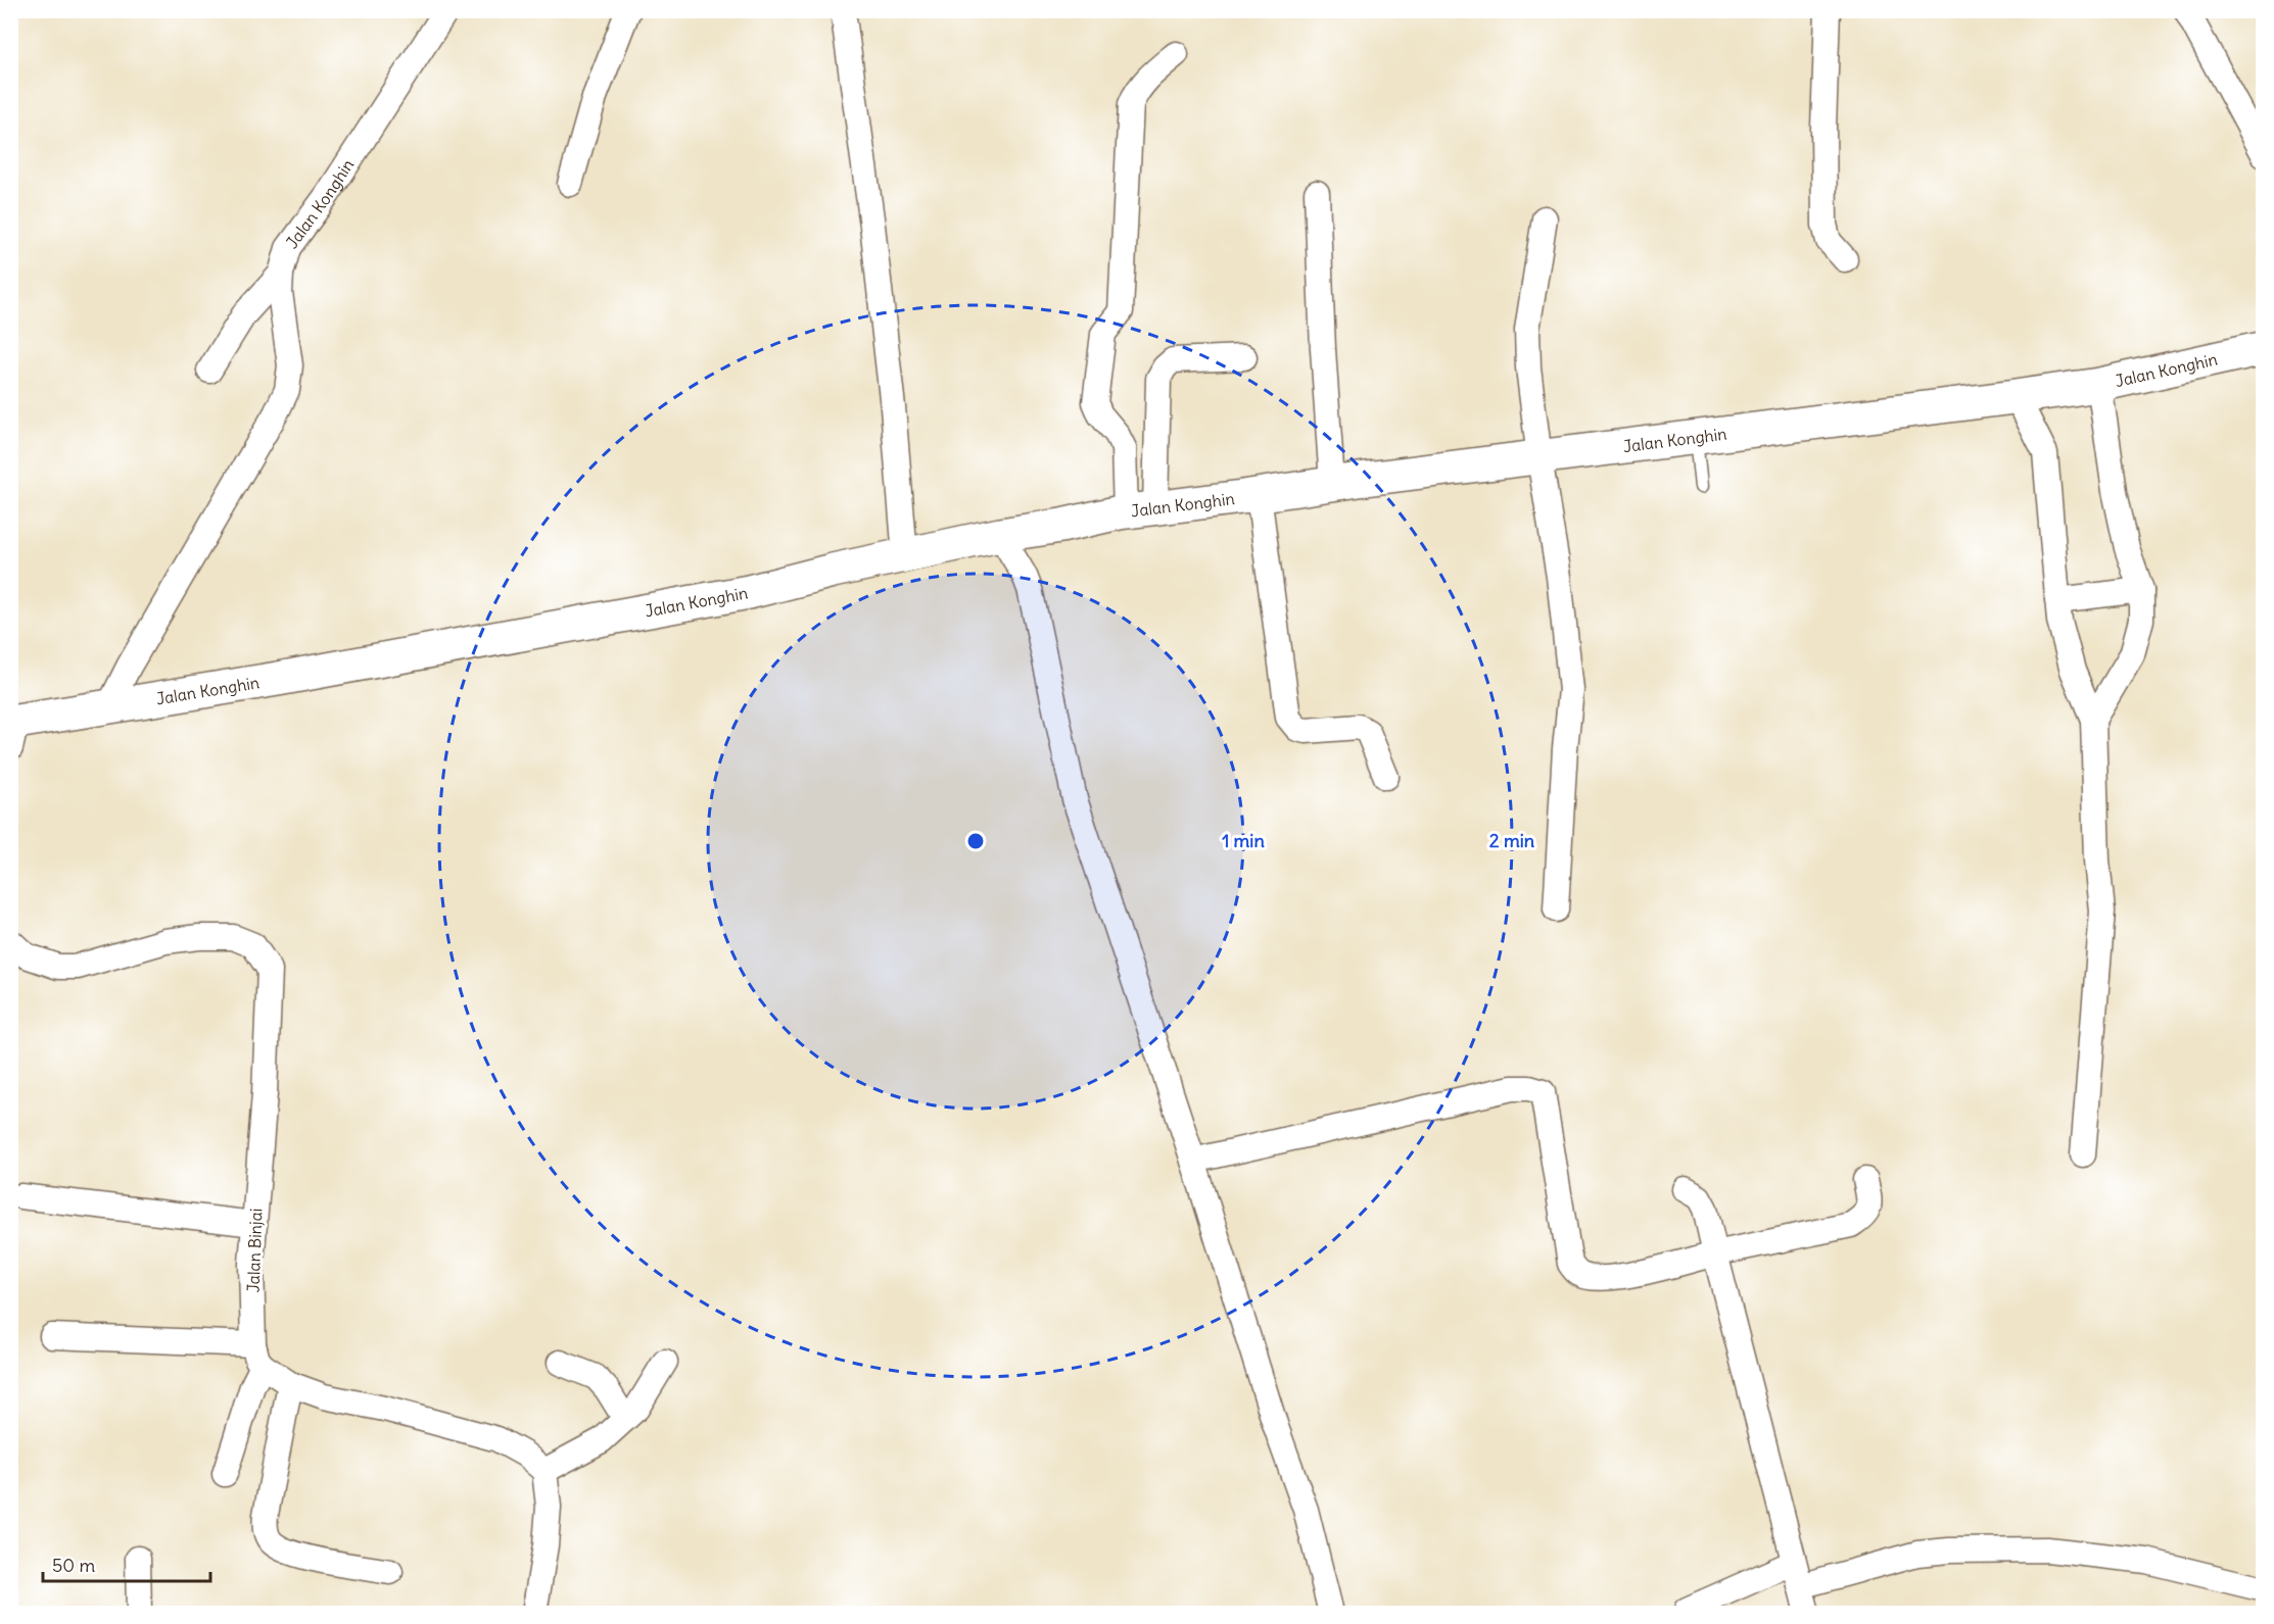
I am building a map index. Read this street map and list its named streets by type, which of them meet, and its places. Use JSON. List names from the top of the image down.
{
  "streets": {
    "street": ["Jalan Konghin", "Jalan Binjai"]
  },
  "scale_bar": "50 m",
  "rings": ["1 min", "2 min"]
}
